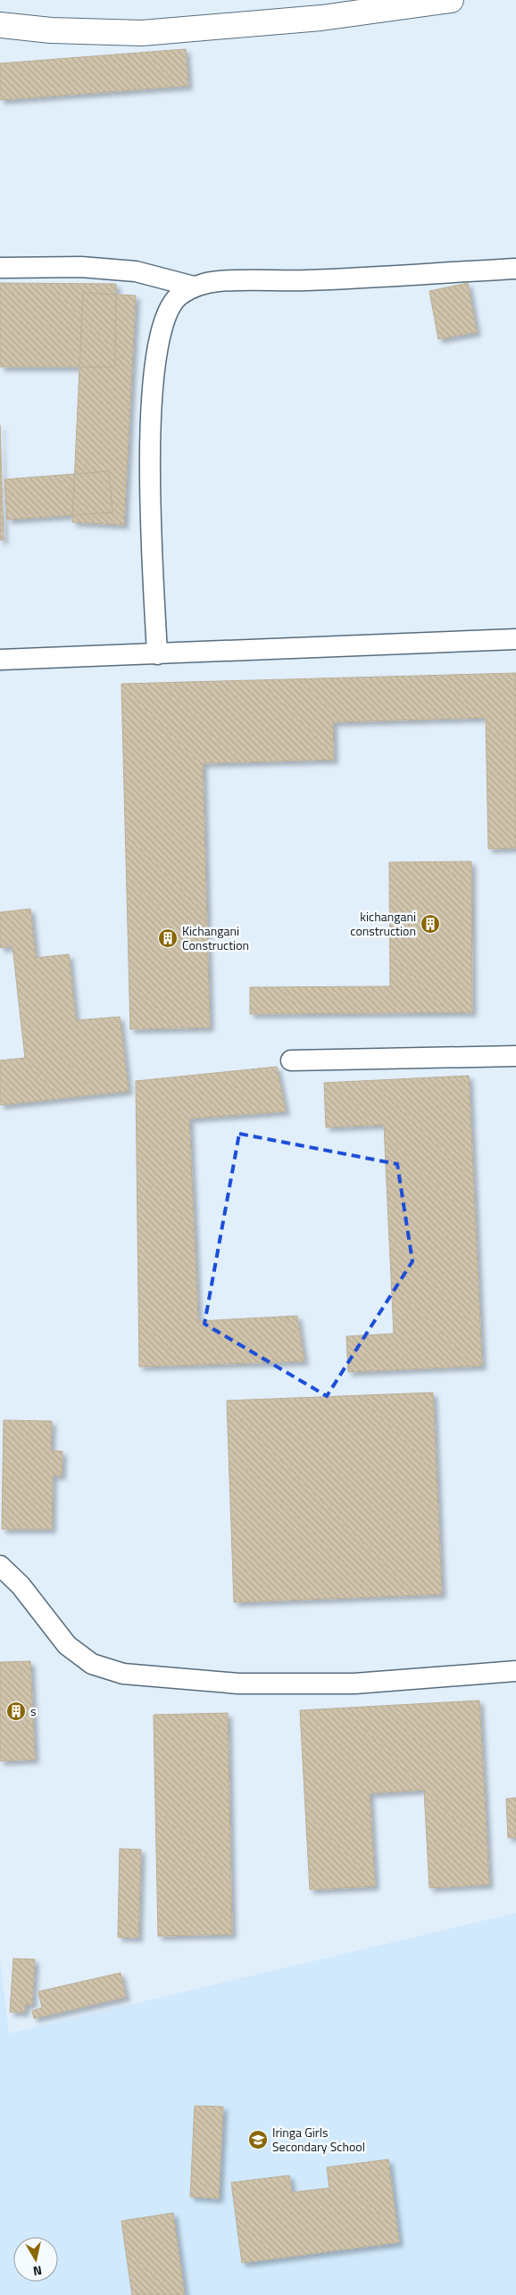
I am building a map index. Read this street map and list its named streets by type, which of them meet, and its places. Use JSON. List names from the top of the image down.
{
  "places": {
    "building": ["kichangani construction", "Kichangani Construction", "s"],
    "school or university": ["Iringa Girls Secondary School"]
  },
  "north": "bottom"
}
